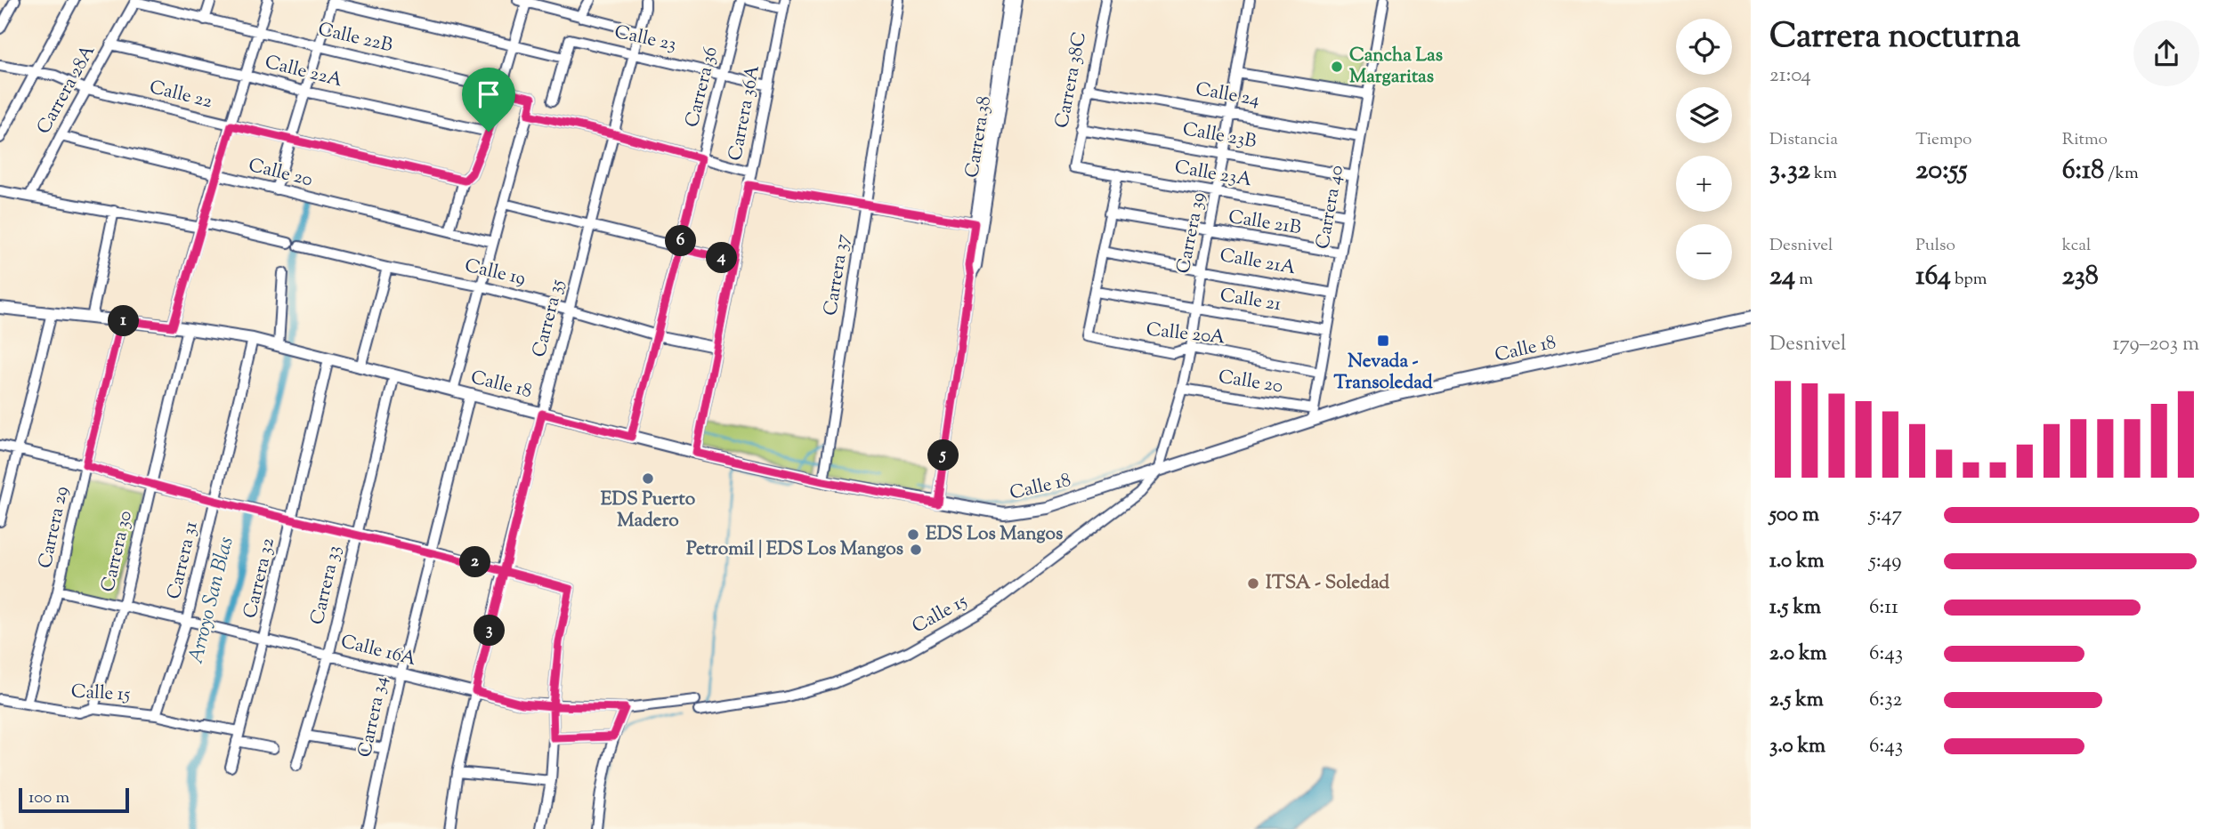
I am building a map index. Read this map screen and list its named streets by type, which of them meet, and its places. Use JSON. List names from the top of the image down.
{
  "streets": {
    "main road": ["Calle 18"],
    "street": [
      "Calle 22B",
      "Calle 23",
      "Calle 22A",
      "Carrera 38C",
      "Carrera 36",
      "Carrera 28A",
      "Calle 22",
      "Calle 24",
      "Carrera 36A",
      "Calle 23B",
      "Carrera 38",
      "Calle 20",
      "Calle 23A",
      "Carrera 40",
      "Calle 21B",
      "Carrera 39",
      "Calle 21A",
      "Calle 19",
      "Carrera 37",
      "Calle 21",
      "Carrera 35",
      "Calle 20A",
      "Carrera 29",
      "Carrera 30",
      "Carrera 31",
      "Carrera 32",
      "Carrera 33",
      "Calle 15",
      "Calle 16A",
      "Carrera 34"
    ]
  },
  "crossings": [
    ["Calle 22B", "Carrera 28A"],
    ["Calle 23", "Carrera 36"],
    ["Calle 23", "Carrera 36A"],
    ["Calle 23", "Carrera 35"],
    ["Calle 22A", "Carrera 28A"],
    ["Carrera 38C", "Calle 24"],
    ["Carrera 38C", "Calle 23B"],
    ["Carrera 38C", "Calle 23A"],
    ["Carrera 36", "Calle 19"],
    ["Carrera 36", "Calle 18"],
    ["Carrera 28A", "Calle 22"],
    ["Carrera 28A", "Calle 20"],
    ["Calle 24", "Carrera 40"],
    ["Calle 24", "Carrera 39"],
    ["Carrera 36A", "Calle 19"],
    ["Carrera 36A", "Calle 18"],
    ["Calle 23B", "Carrera 40"],
    ["Calle 23B", "Carrera 39"],
    ["Carrera 38", "Calle 18"],
    ["Calle 20", "Carrera 40"],
    ["Calle 20", "Carrera 39"],
    ["Calle 20", "Calle 18"],
    ["Calle 23A", "Carrera 40"],
    ["Calle 23A", "Carrera 39"],
    ["Carrera 40", "Calle 21B"],
    ["Carrera 40", "Calle 21A"],
    ["Carrera 40", "Calle 21"],
    ["Carrera 40", "Calle 20A"],
    ["Carrera 40", "Calle 18"],
    ["Calle 21B", "Carrera 39"],
    ["Carrera 39", "Calle 21A"],
    ["Carrera 39", "Calle 21"],
    ["Carrera 39", "Calle 20A"],
    ["Carrera 39", "Calle 18"],
    ["Carrera 39", "Calle 15"],
    ["Calle 19", "Carrera 35"],
    ["Carrera 37", "Calle 18"],
    ["Calle 21", "Calle 20A"],
    ["Carrera 35", "Calle 18"],
    ["Carrera 35", "Calle 16A"],
    ["Calle 18", "Carrera 29"],
    ["Calle 18", "Carrera 30"],
    ["Calle 18", "Carrera 31"],
    ["Calle 18", "Carrera 32"],
    ["Calle 18", "Carrera 33"],
    ["Calle 18", "Calle 15"],
    ["Calle 18", "Carrera 34"],
    ["Carrera 29", "Calle 15"],
    ["Carrera 29", "Calle 16A"],
    ["Carrera 30", "Calle 15"],
    ["Carrera 30", "Calle 16A"],
    ["Carrera 31", "Calle 15"],
    ["Carrera 31", "Calle 16A"],
    ["Carrera 32", "Calle 15"],
    ["Carrera 32", "Calle 16A"],
    ["Carrera 33", "Calle 16A"],
    ["Calle 16A", "Carrera 34"]
  ],
  "water": ["Arroyo San Blas"],
  "places": {
    "other": [
      "Cancha Las Margaritas",
      "EDS Puerto Madero",
      "EDS Los Mangos",
      "Petromil | EDS Los Mangos",
      "ITSA - Soledad"
    ],
    "transit": ["Nevada - Transoledad"]
  },
  "scale_bar": "100 m",
  "page": {
    "heading": ["Carrera nocturna", "21:04"],
    "map_buttons": ["+", "−"],
    "stats": [
      ["Distancia", "3.32 km"],
      ["Tiempo", "20:55"],
      ["Ritmo", "6:18 /km"],
      ["Desnivel", "24 m"],
      ["Pulso", "164 bpm"],
      ["kcal", "238"]
    ],
    "pins": [
      "6",
      "4",
      "1",
      "5",
      "2",
      "3"
    ],
    "chart": ["Desnivel", "179–203 m"],
    "list": [
      {
        "name": "500 m",
        "note": "5:47"
      },
      {
        "name": "1.0 km",
        "note": "5:49"
      },
      {
        "name": "1.5 km",
        "note": "6:11"
      },
      {
        "name": "2.0 km",
        "note": "6:43"
      },
      {
        "name": "2.5 km",
        "note": "6:32"
      },
      {
        "name": "3.0 km",
        "note": "6:43"
      }
    ],
    "scale": "100 m"
  }
}
